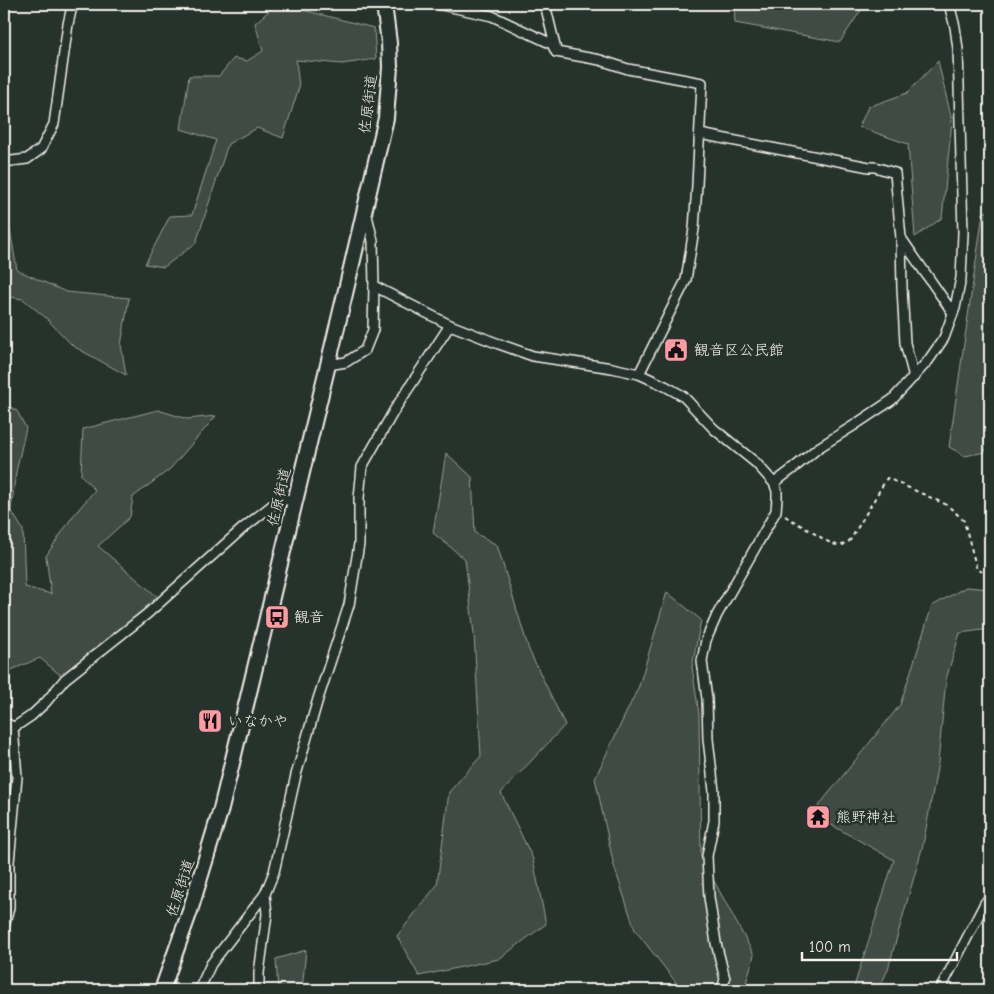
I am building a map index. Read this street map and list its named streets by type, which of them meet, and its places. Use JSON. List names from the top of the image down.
{
  "streets": {
    "highway": ["佐原街道"]
  },
  "places": {
    "public building": ["観音区公民館"],
    "bus stop": ["観音"],
    "restaurant": ["いなかや"],
    "temple": ["熊野神社"]
  },
  "scale_bar": "100 m"
}
